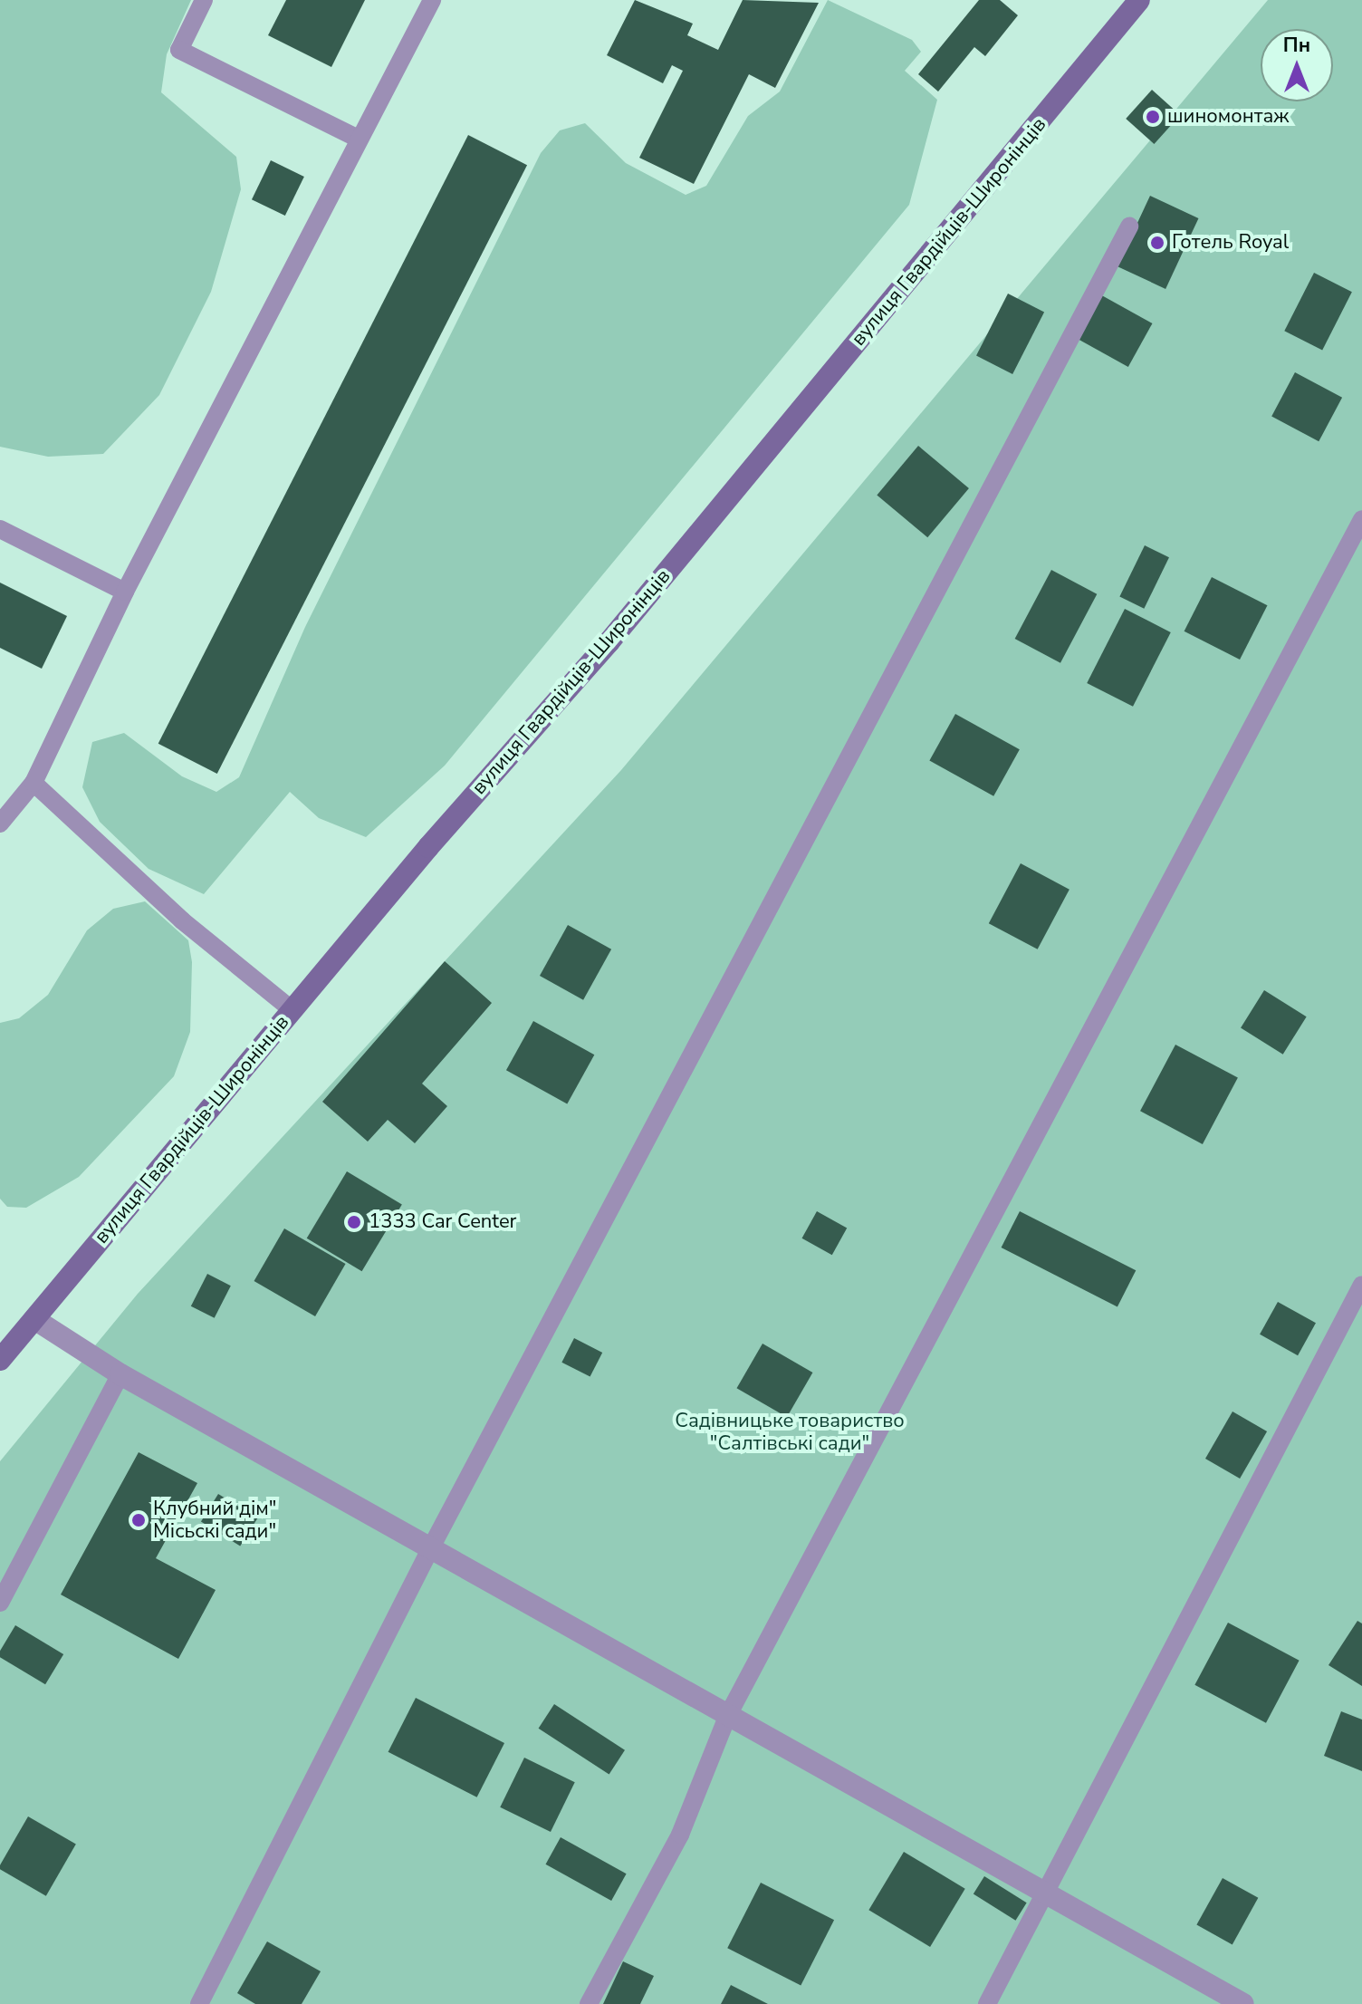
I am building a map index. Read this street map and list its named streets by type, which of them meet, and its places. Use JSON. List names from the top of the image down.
{
  "streets": {
    "main road": ["вулиця Гвардійців-Широнінців"]
  },
  "parks": ["Садівницьке товариство \"Салтівські сади\""],
  "places": [
    "шиномонтаж",
    "Готель Royal",
    "1333 Car Center",
    "Клубний дім\" Місьскі сади\""
  ],
  "north": "top"
}
